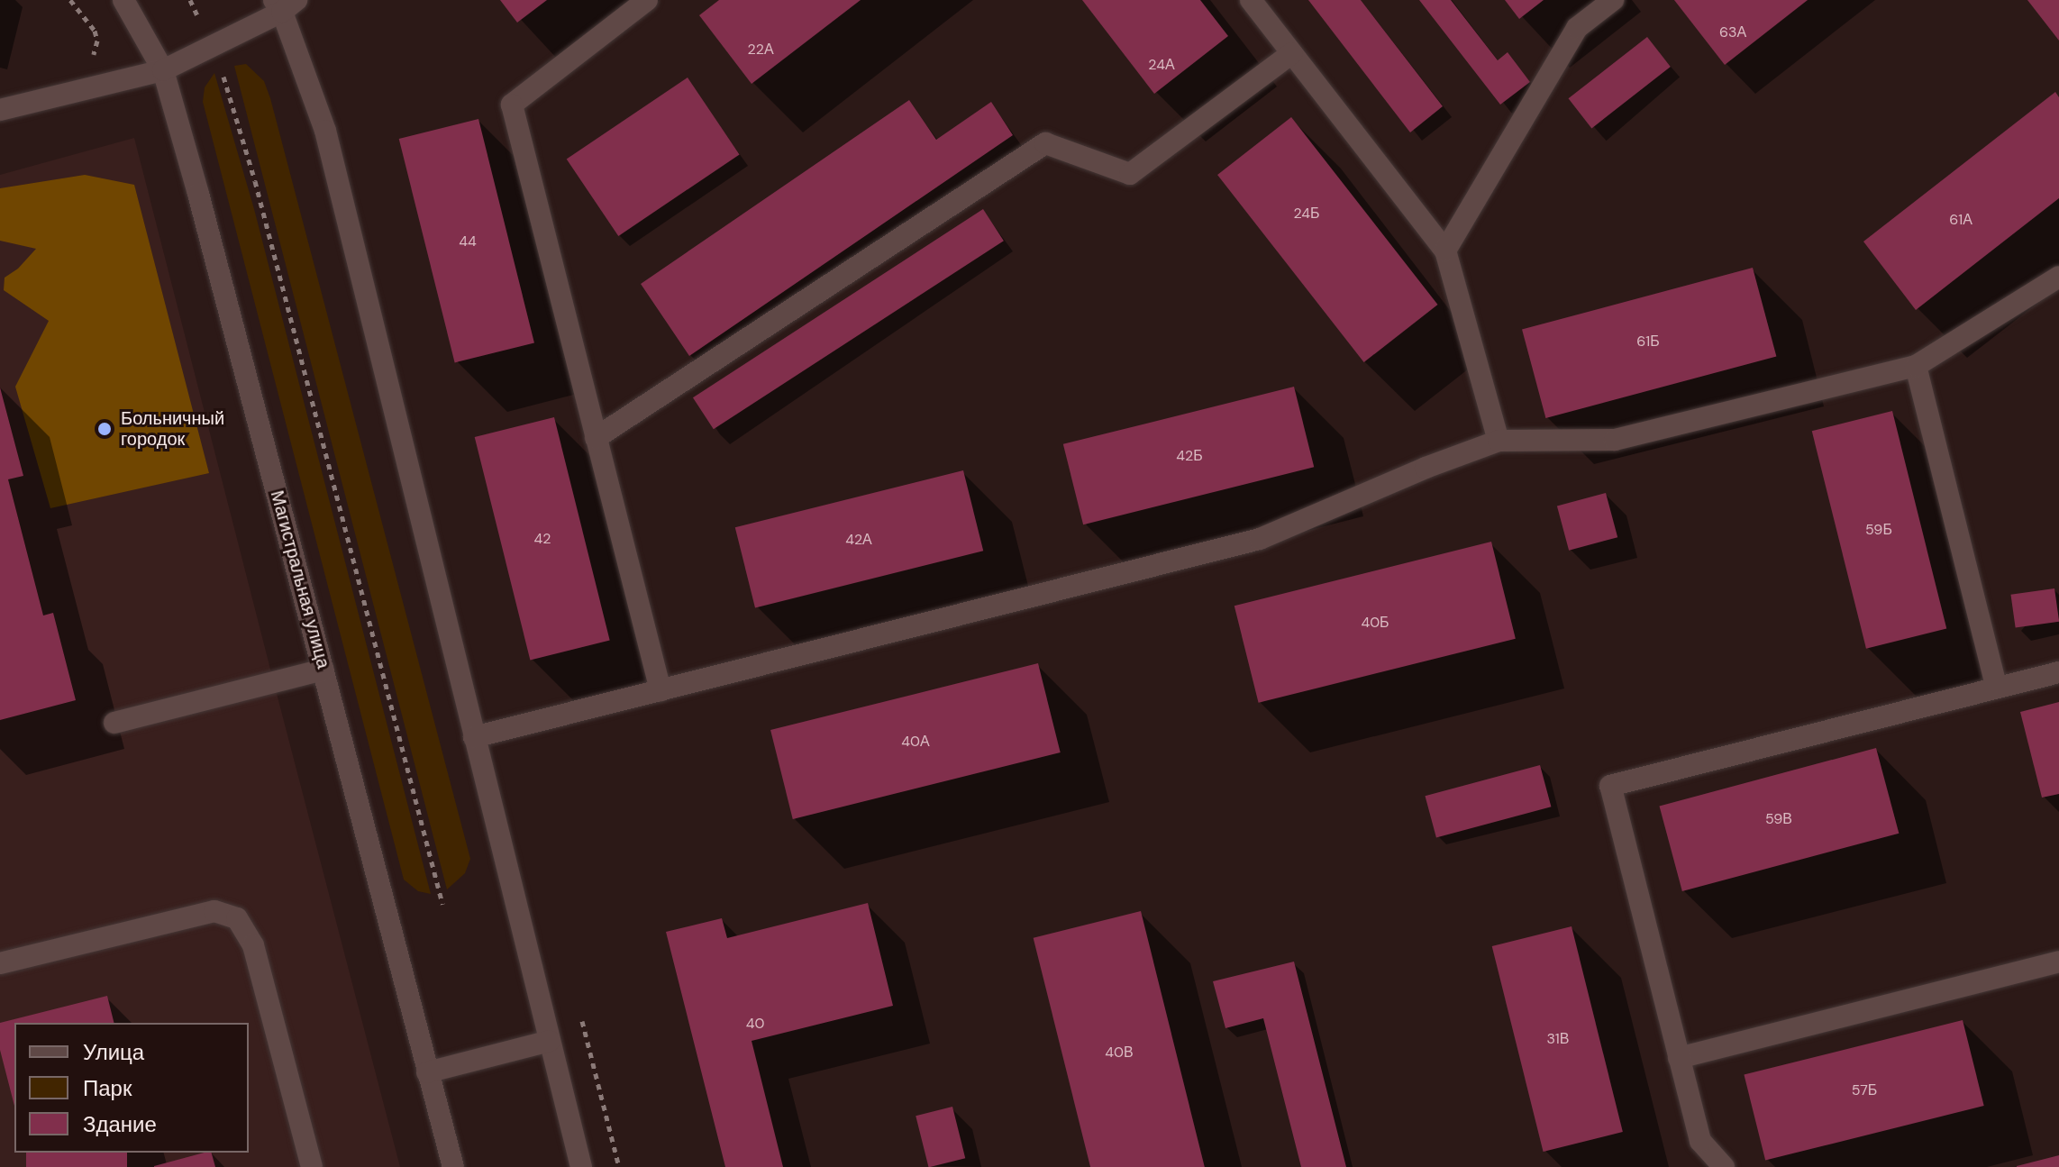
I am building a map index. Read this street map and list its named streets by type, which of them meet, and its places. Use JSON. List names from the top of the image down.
{
  "streets": {
    "street": ["Магистральная улица"]
  },
  "places": ["Больничный городок"],
  "house_numbers": [
    "63А",
    "22А",
    "24А",
    "24Б",
    "61А",
    "44",
    "61Б",
    "42Б",
    "59Б",
    "42",
    "42А",
    "40Б",
    "40А",
    "59В",
    "40",
    "31В",
    "40В",
    "57Б"
  ],
  "legend": ["Улица", "Парк", "Здание"]
}
